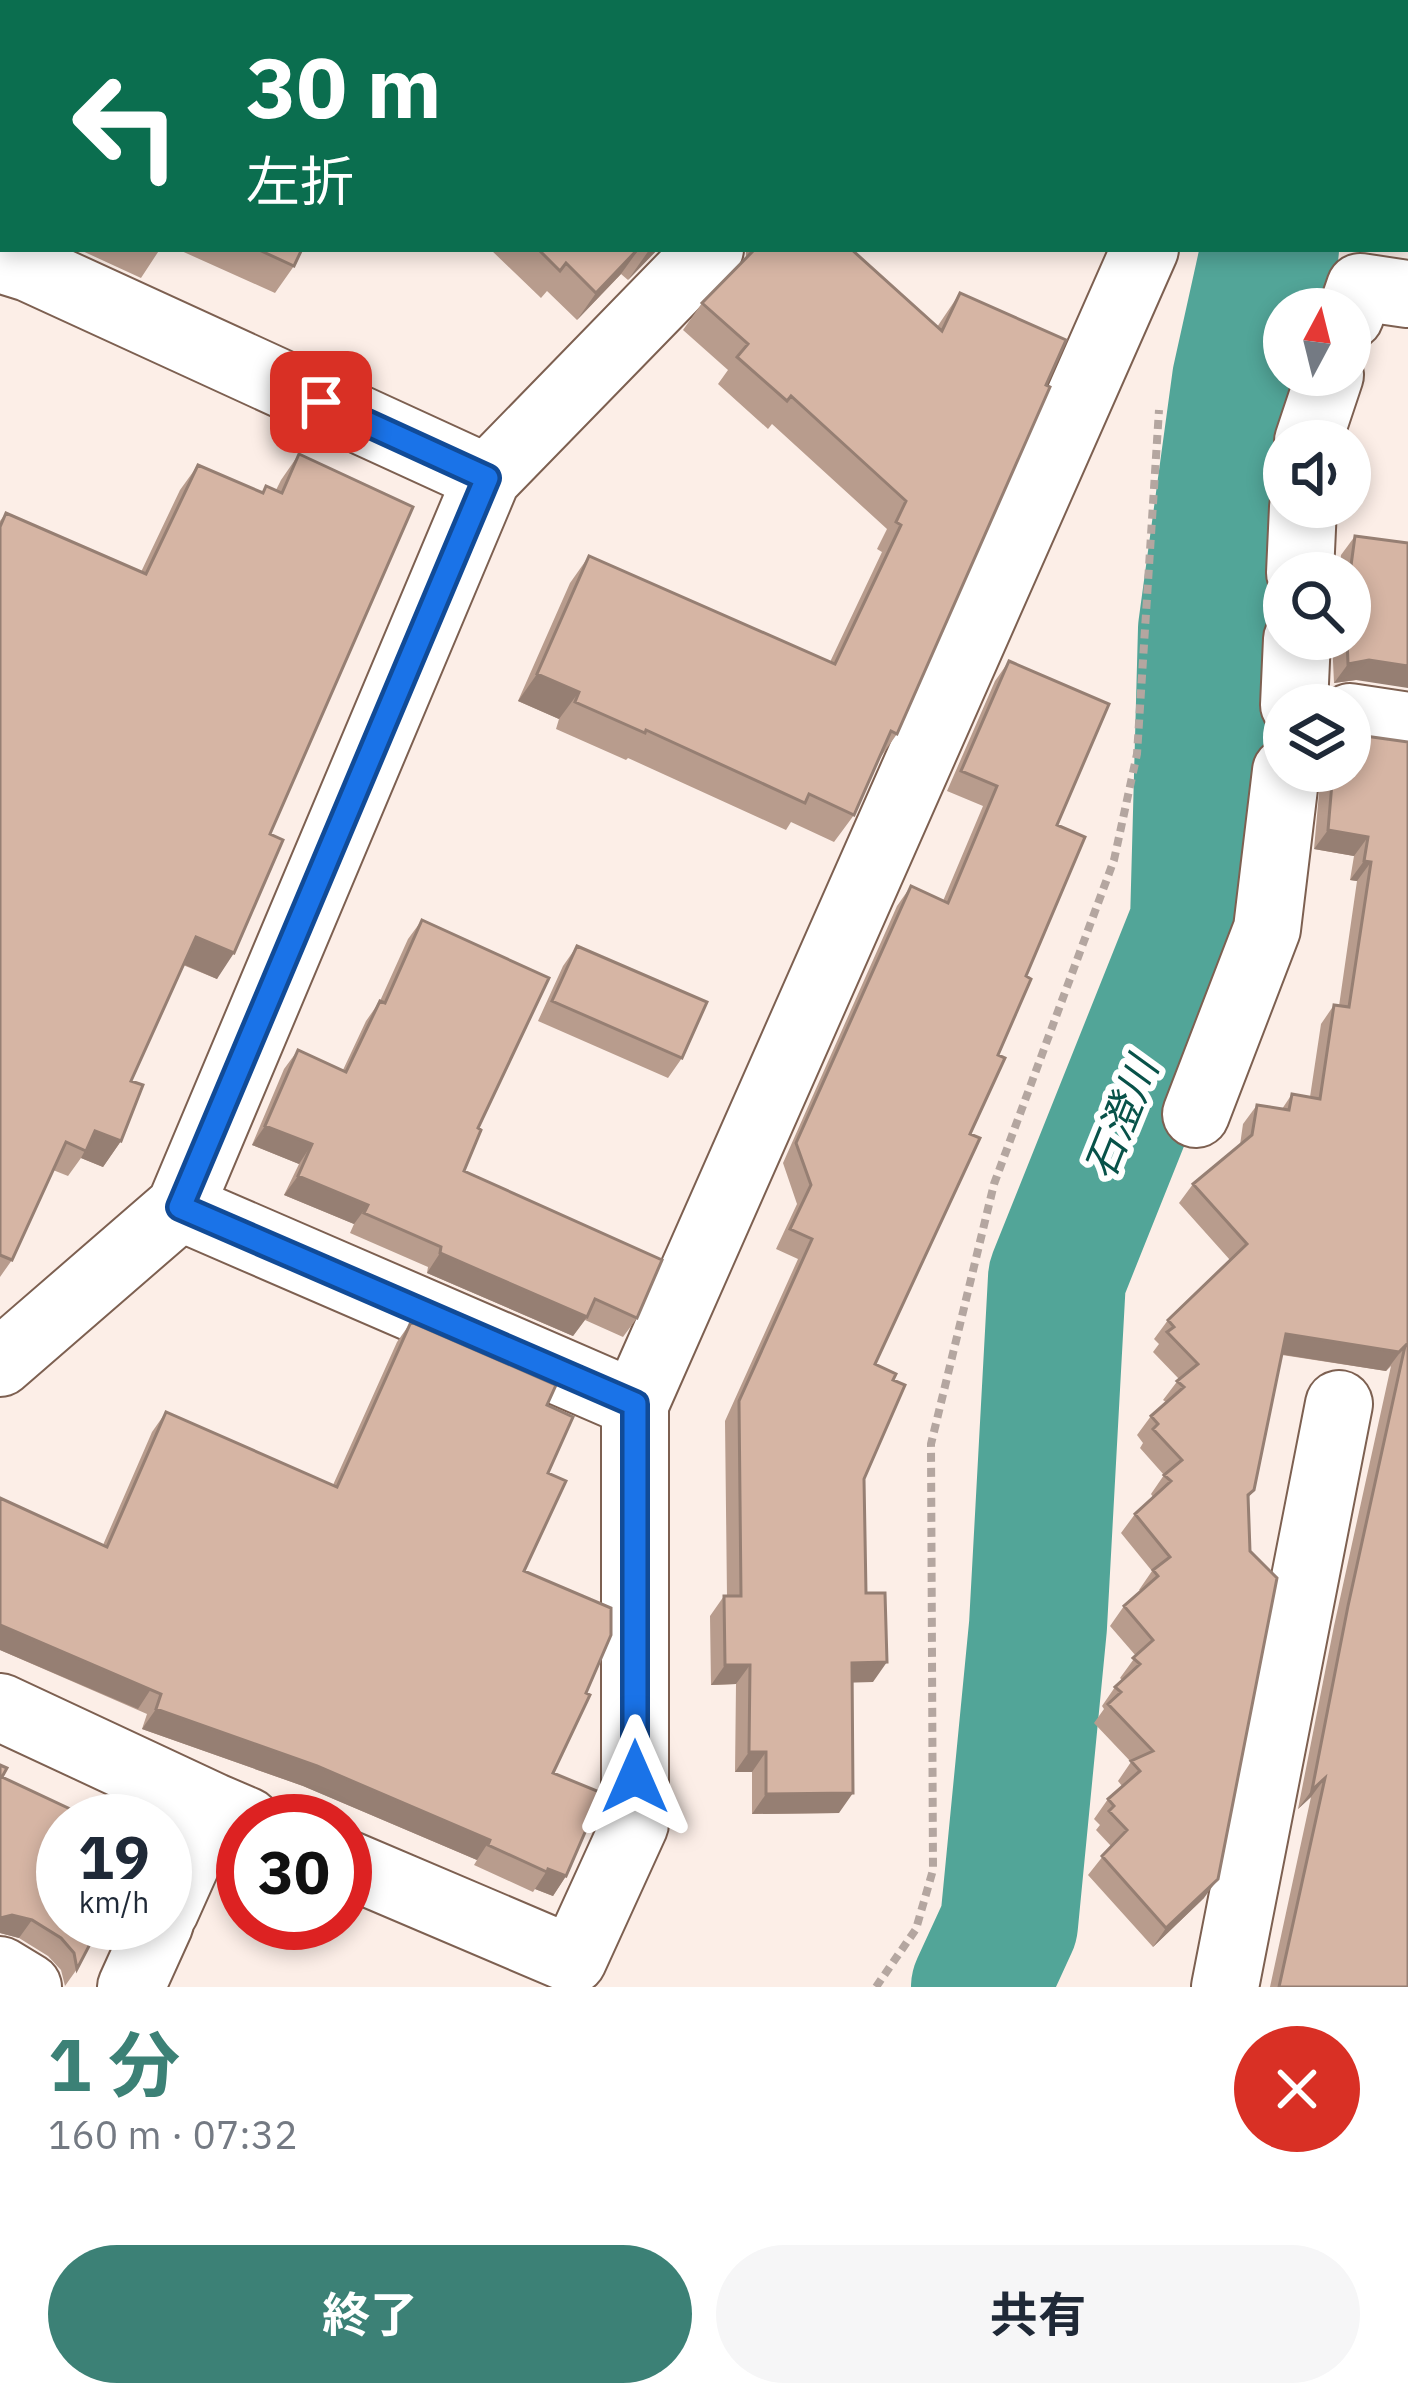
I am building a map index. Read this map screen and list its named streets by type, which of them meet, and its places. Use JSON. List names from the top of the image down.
{
  "water": ["石澄川"],
  "north": "top",
  "page": {
    "turn": ["30 m", "左折"],
    "speed": "19 km/h",
    "limit": "30",
    "heading": ["1 分", "160 m · 07:32"],
    "buttons": ["終了", "共有"]
  }
}
